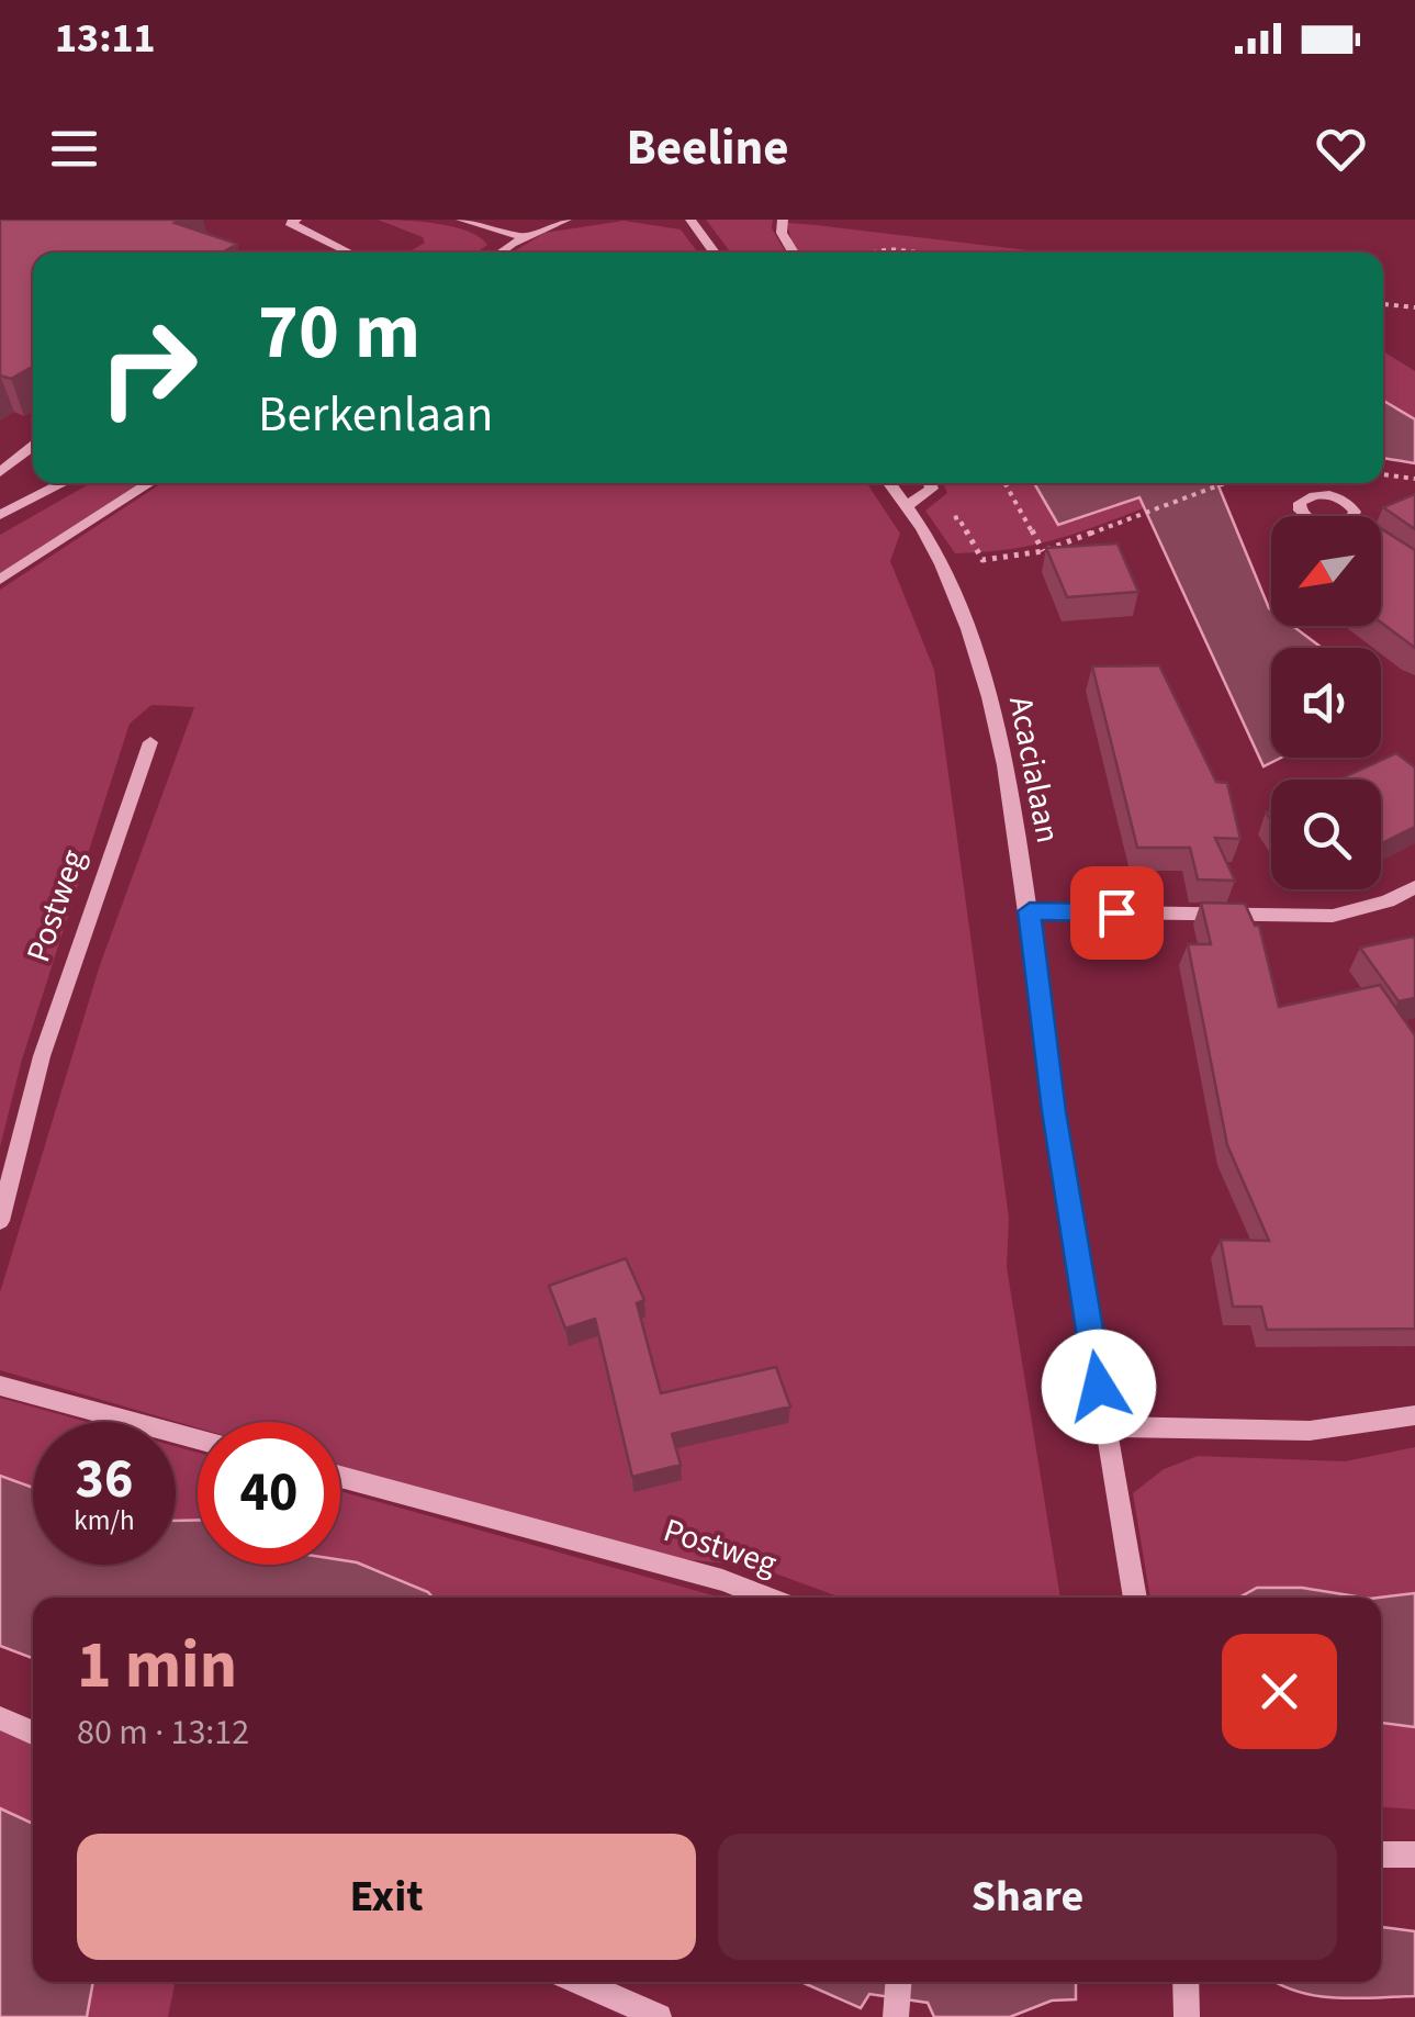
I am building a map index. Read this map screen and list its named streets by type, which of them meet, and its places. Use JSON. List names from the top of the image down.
{
  "streets": {
    "street": ["Acacialaan", "Postweg"]
  },
  "north": "bottom left",
  "page": {
    "status": "13:11",
    "header": "Beeline",
    "turn": ["70 m", "Berkenlaan"],
    "speed": "36 km/h",
    "limit": "40",
    "heading": ["1 min", "80 m · 13:12"],
    "buttons": ["Exit", "Share"]
  }
}
